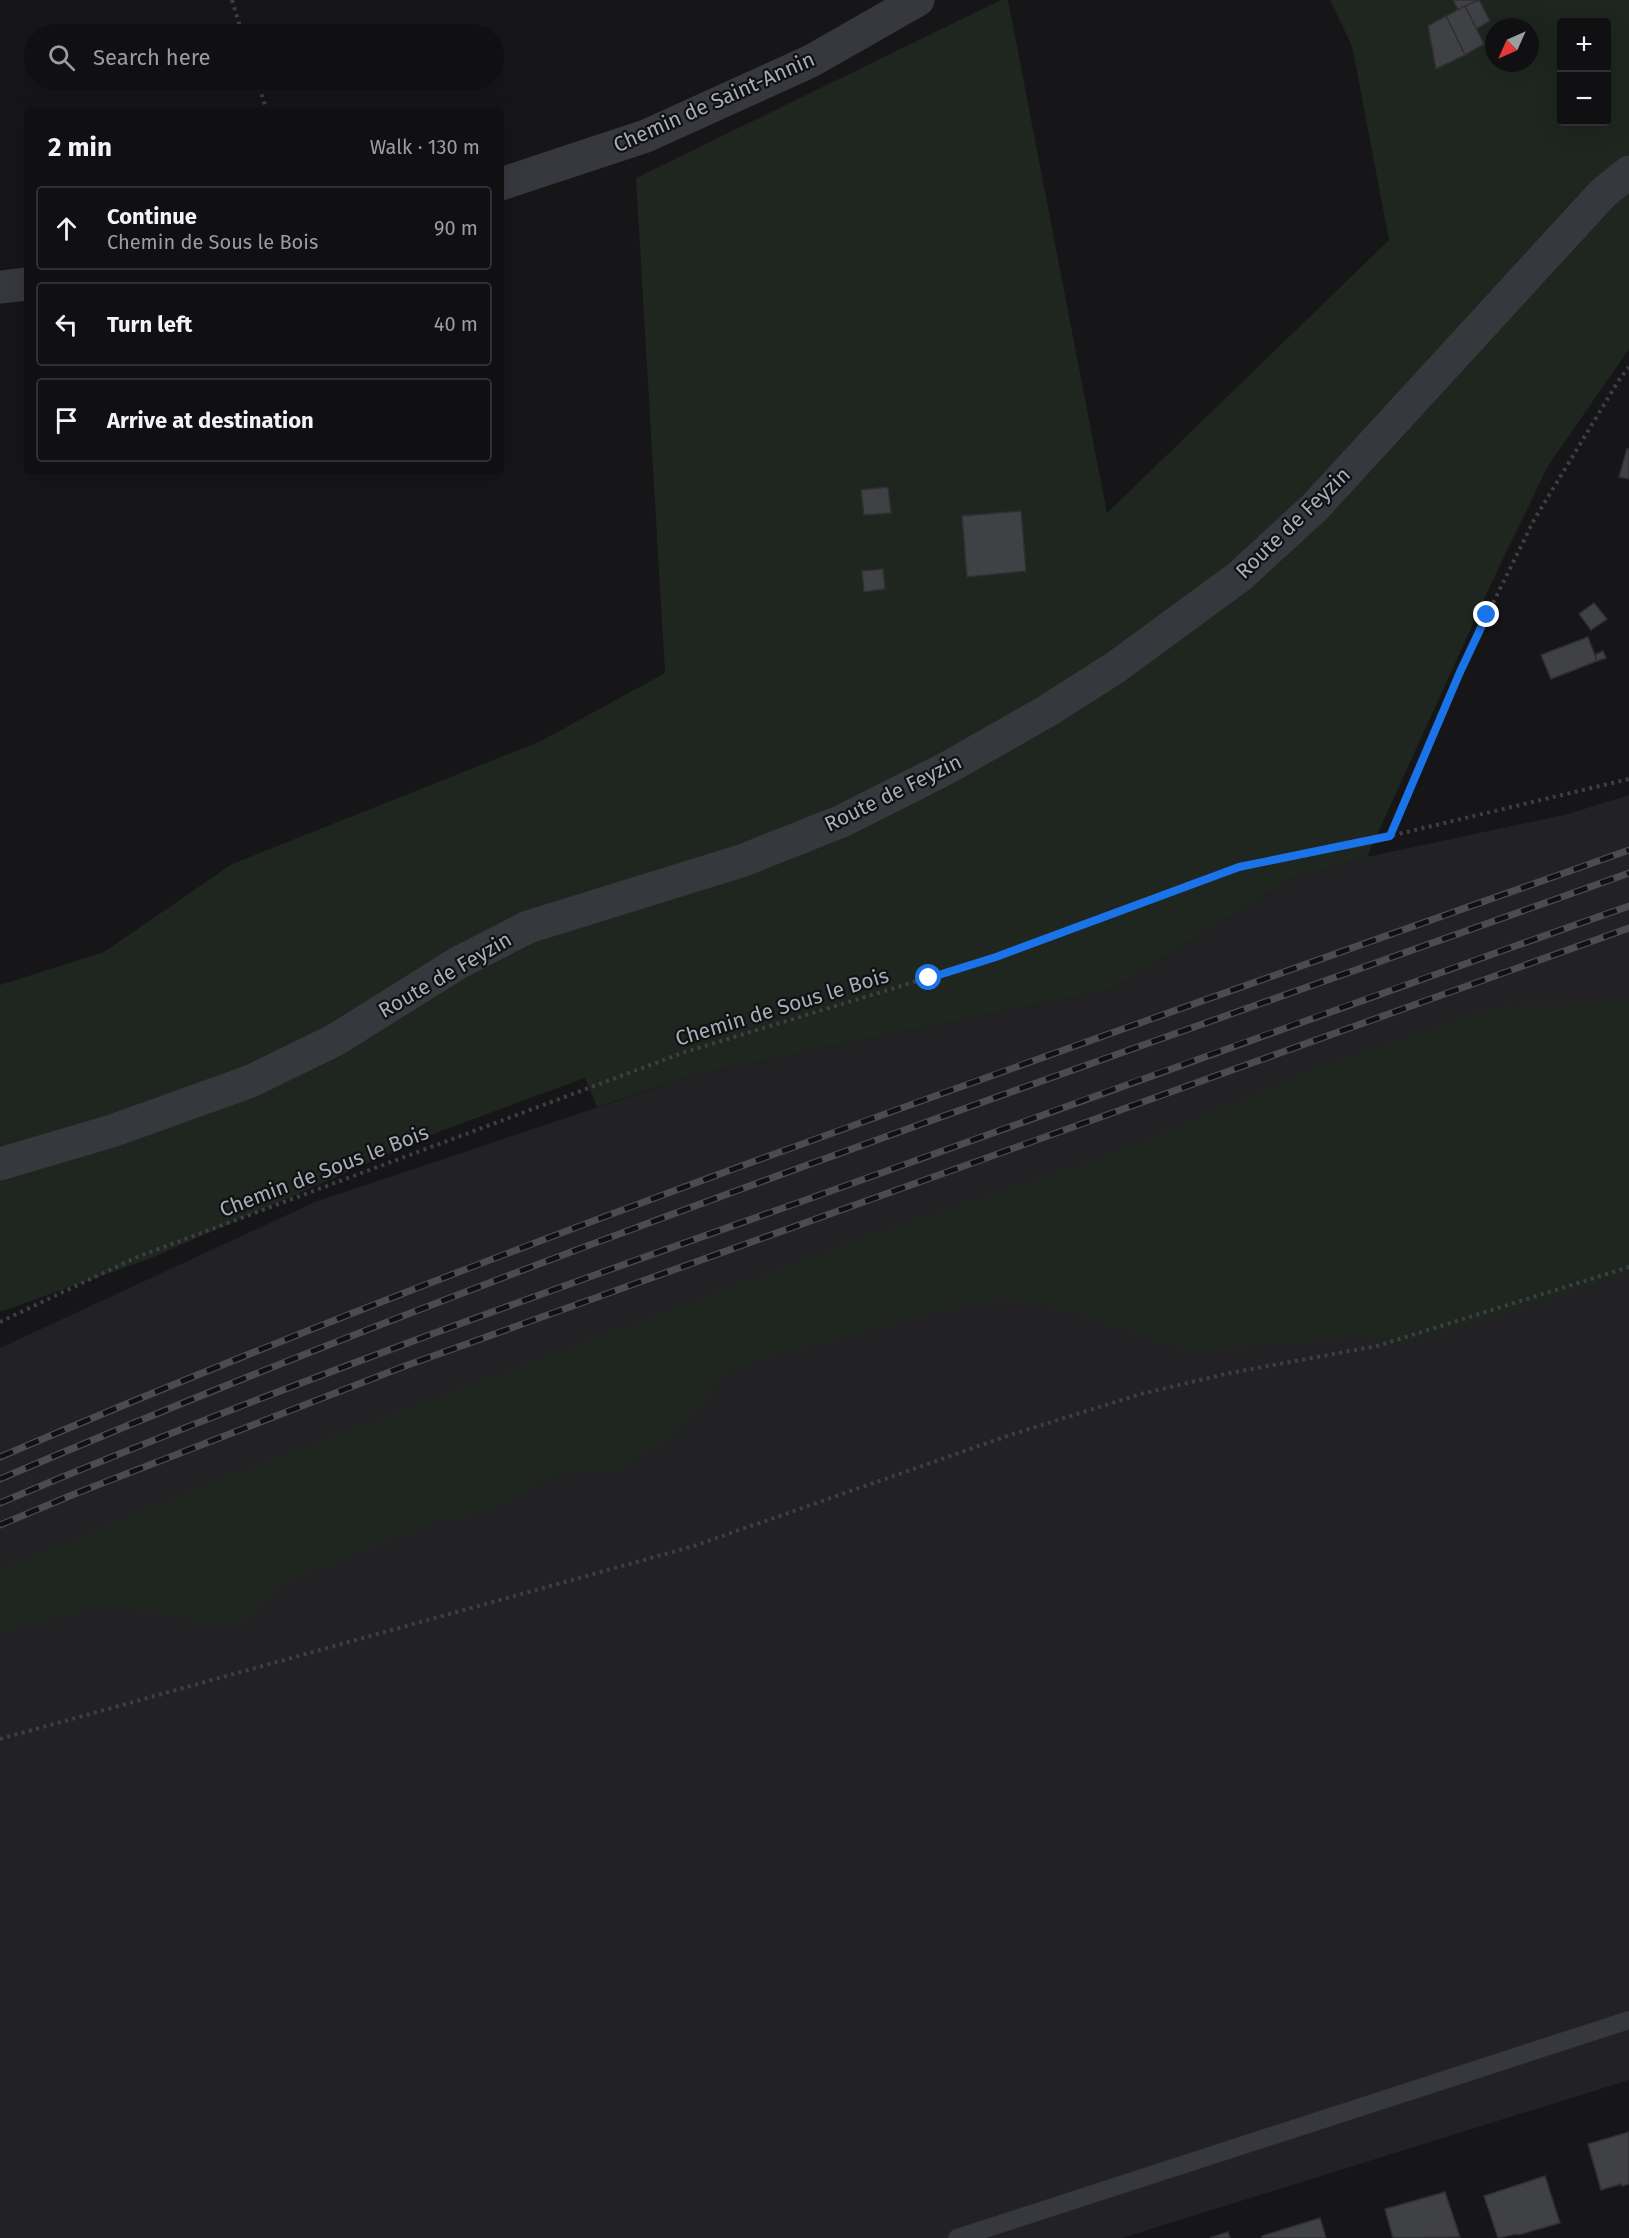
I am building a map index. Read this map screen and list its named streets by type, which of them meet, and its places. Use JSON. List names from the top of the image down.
{
  "streets": {
    "street": ["Chemin de Saint-Annin", "Route de Feyzin"],
    "path": ["Chemin de Sous le Bois"]
  },
  "north": "bottom left",
  "page": {
    "map_buttons": ["+", "−"],
    "search": "Search here",
    "heading": ["2 min", "Walk · 130 m"],
    "list": [
      ["Continue", "Chemin de Sous le Bois", "90 m"],
      ["Turn left", "40 m"],
      "Arrive at destination"
    ]
  }
}
